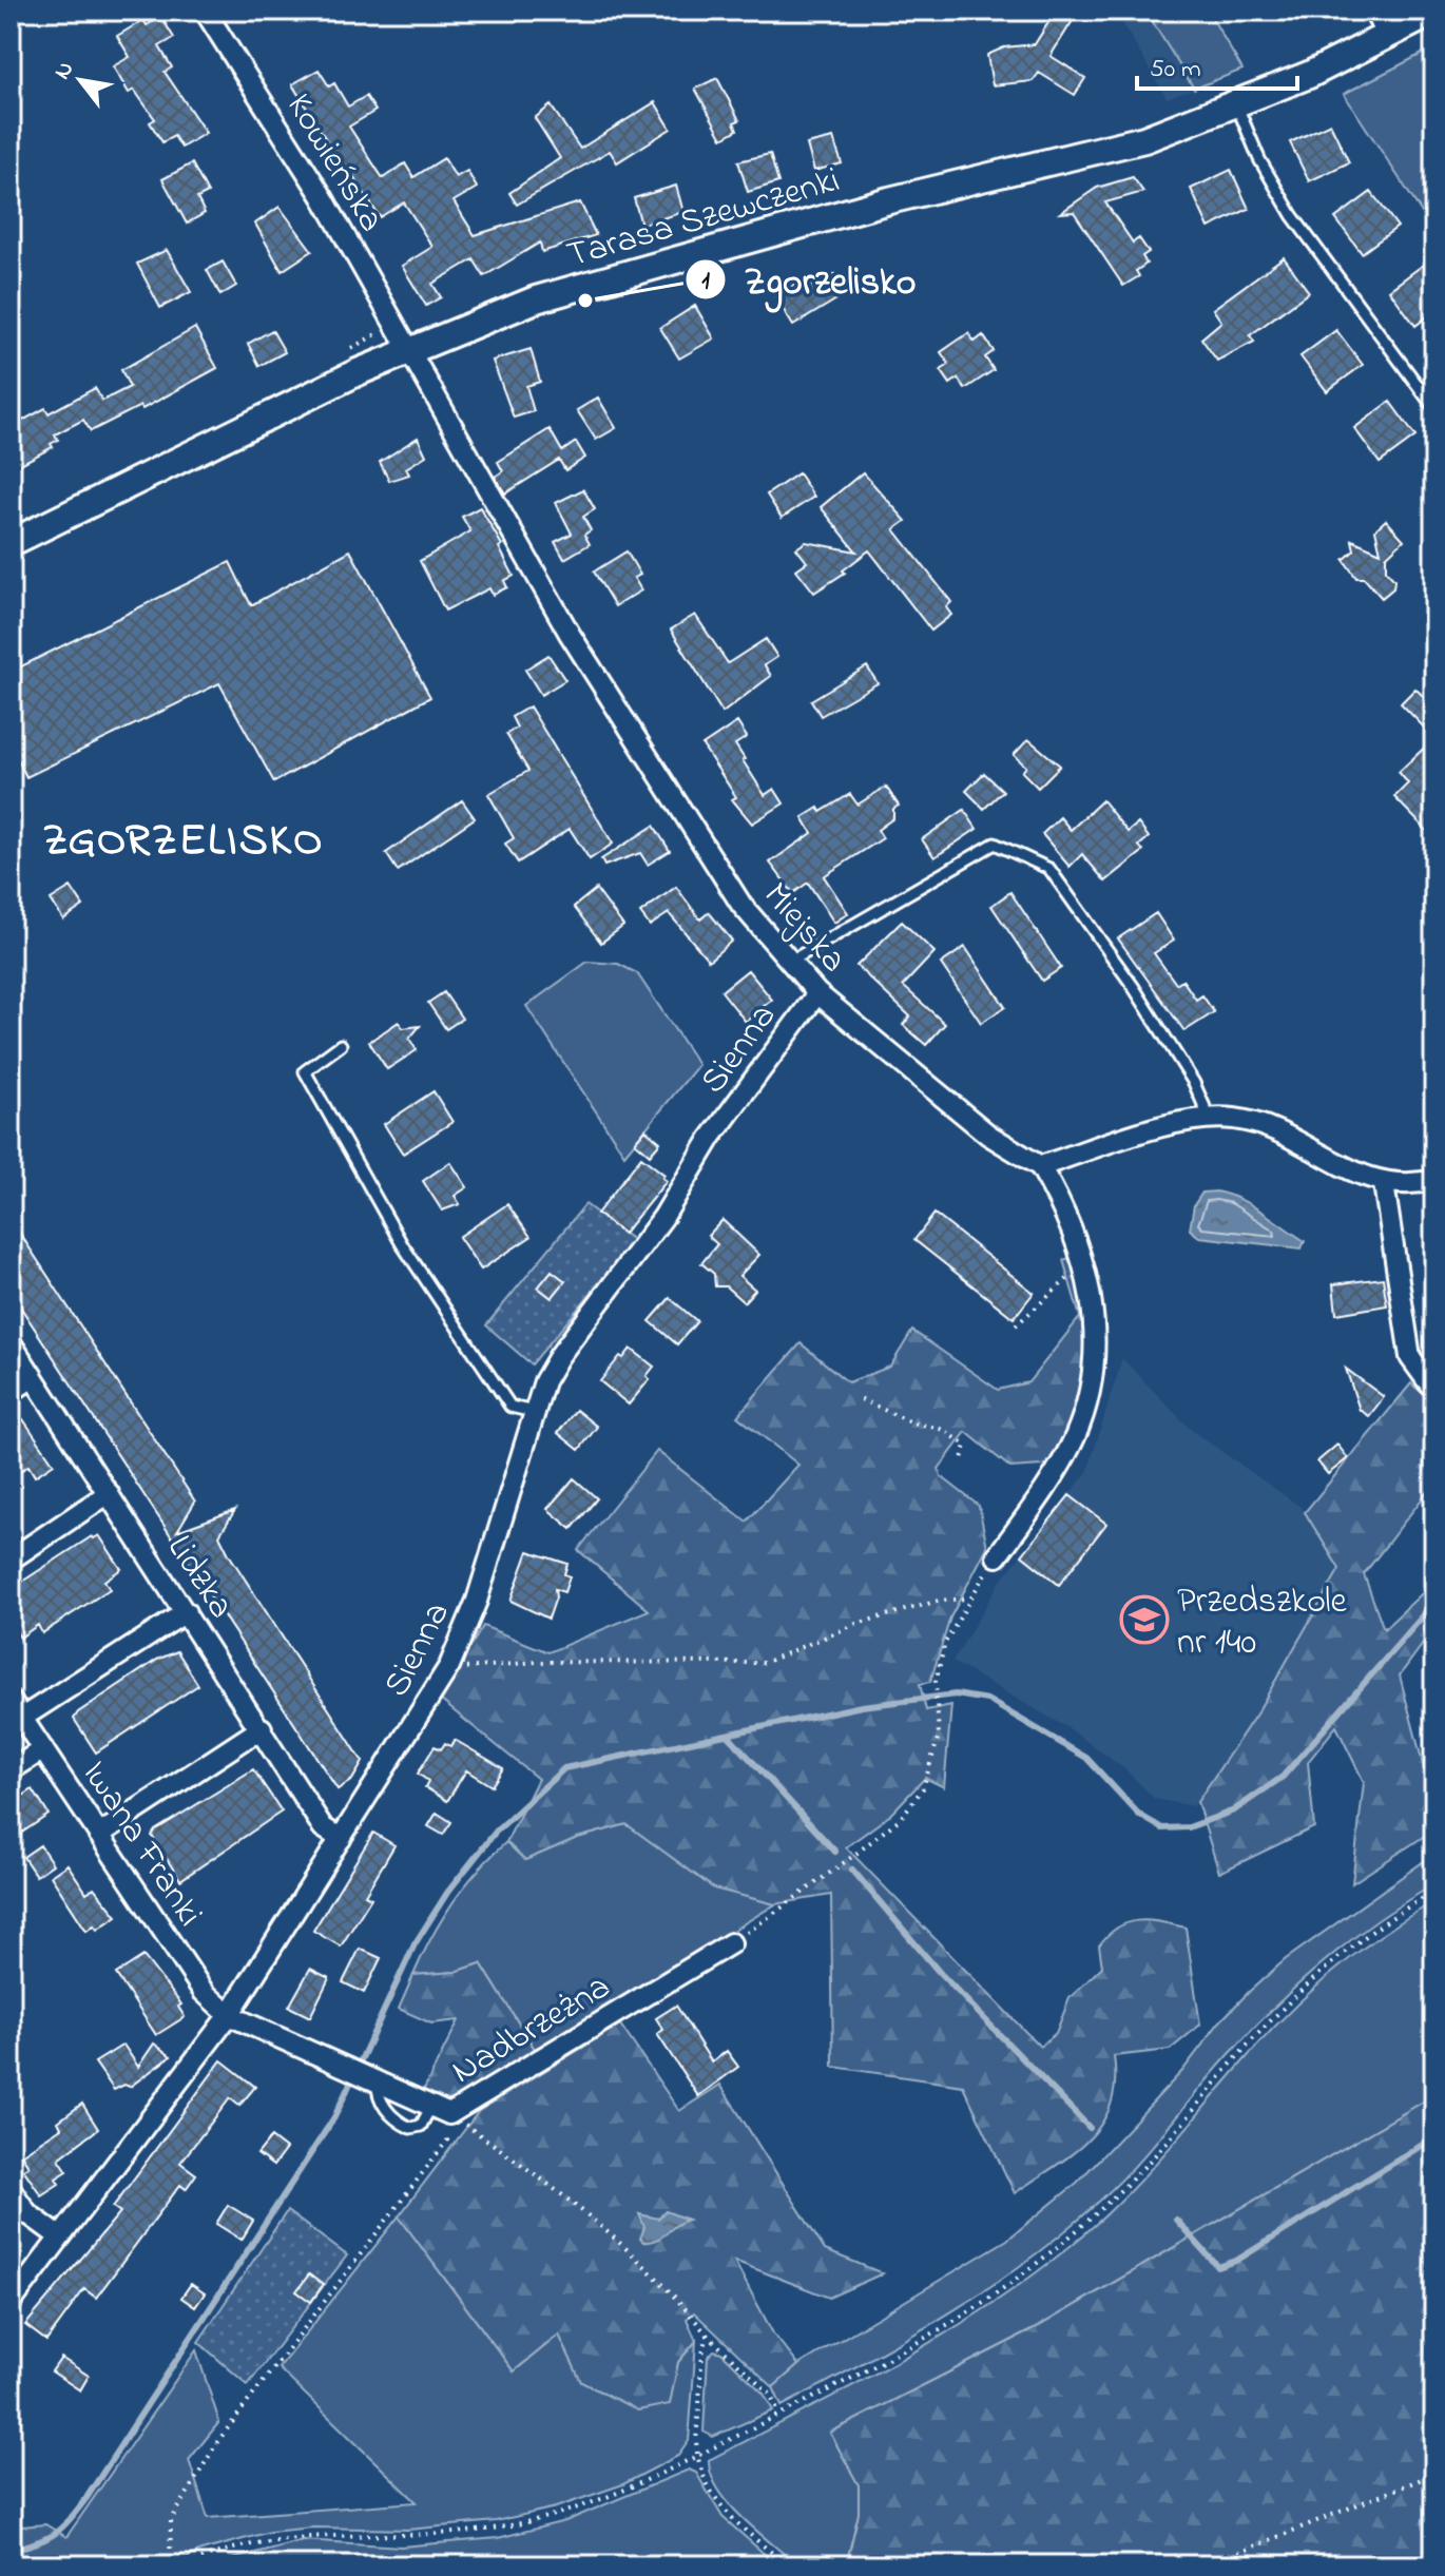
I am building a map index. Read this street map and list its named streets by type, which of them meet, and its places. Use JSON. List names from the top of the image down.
{
  "streets": {
    "street": [
      "Kowieńska",
      "Tarasa Szewczenki",
      "Miejska",
      "Sienna",
      "Lidzka",
      "Iwana Franki",
      "Nadbrzeżna"
    ]
  },
  "crossings": [
    ["Kowieńska", "Tarasa Szewczenki"],
    ["Kowieńska", "Miejska"],
    ["Tarasa Szewczenki", "Miejska"],
    ["Miejska", "Sienna"],
    ["Sienna", "Lidzka"],
    ["Sienna", "Iwana Franki"],
    ["Sienna", "Nadbrzeżna"],
    ["Iwana Franki", "Nadbrzeżna"]
  ],
  "districts": ["ZGORZELISKO"],
  "places": {
    "other": ["Zgorzelisko"],
    "school or university": ["Przedszkole nr 140"]
  },
  "scale_bar": "50 m",
  "north": "top left"
}
